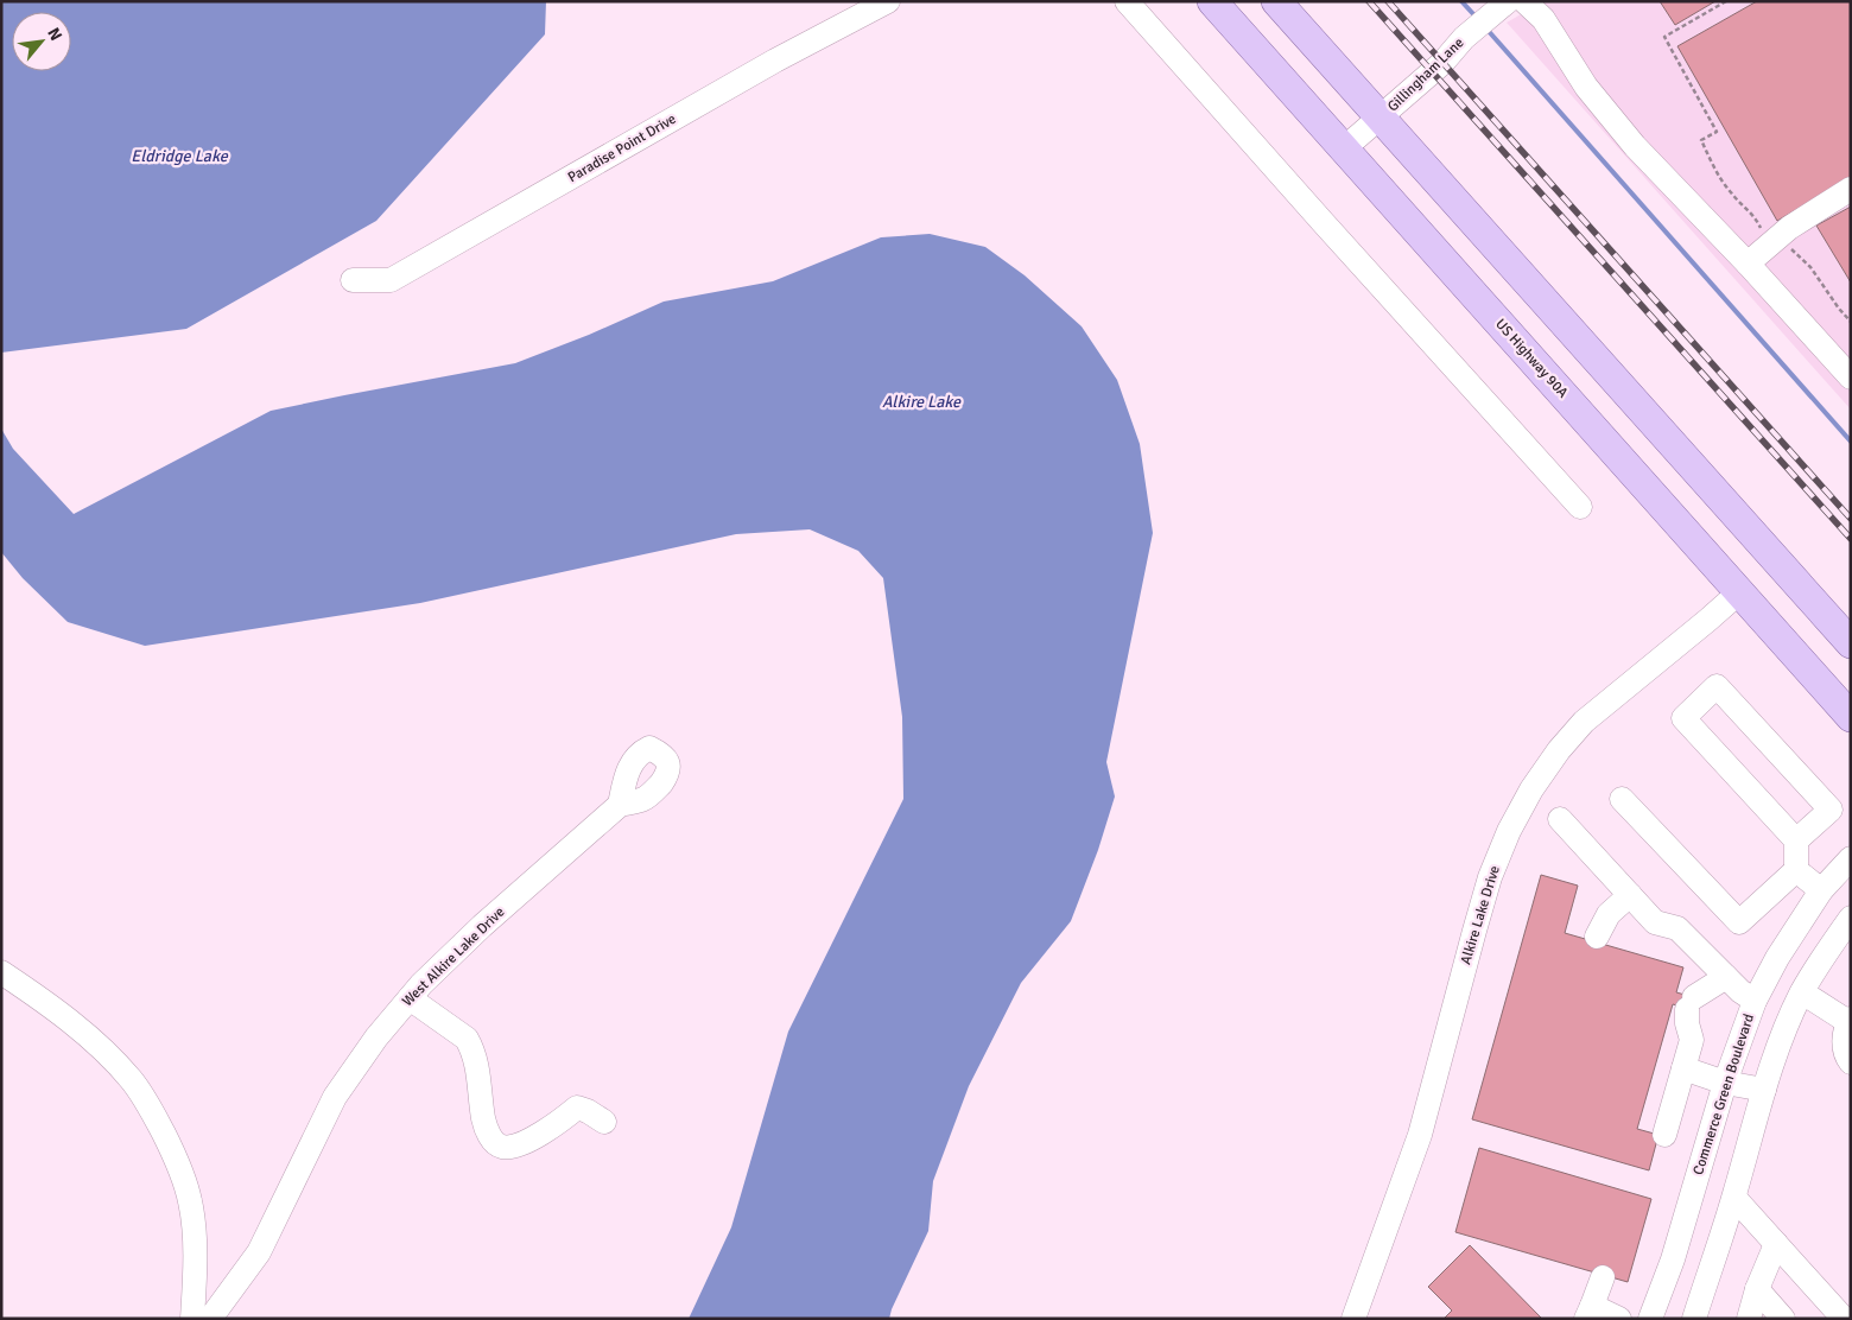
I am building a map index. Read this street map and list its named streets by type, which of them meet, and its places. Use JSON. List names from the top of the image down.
{
  "streets": {
    "main road": ["US Highway 90A"],
    "street": [
      "Gillingham Lane",
      "Paradise Point Drive",
      "Alkire Lake Drive",
      "West Alkire Lake Drive",
      "Commerce Green Boulevard"
    ]
  },
  "crossings": [
    ["Gillingham Lane", "US Highway 90A"],
    ["US Highway 90A", "Alkire Lake Drive"]
  ],
  "water": ["Eldridge Lake", "Alkire Lake"],
  "north": "top right"
}
